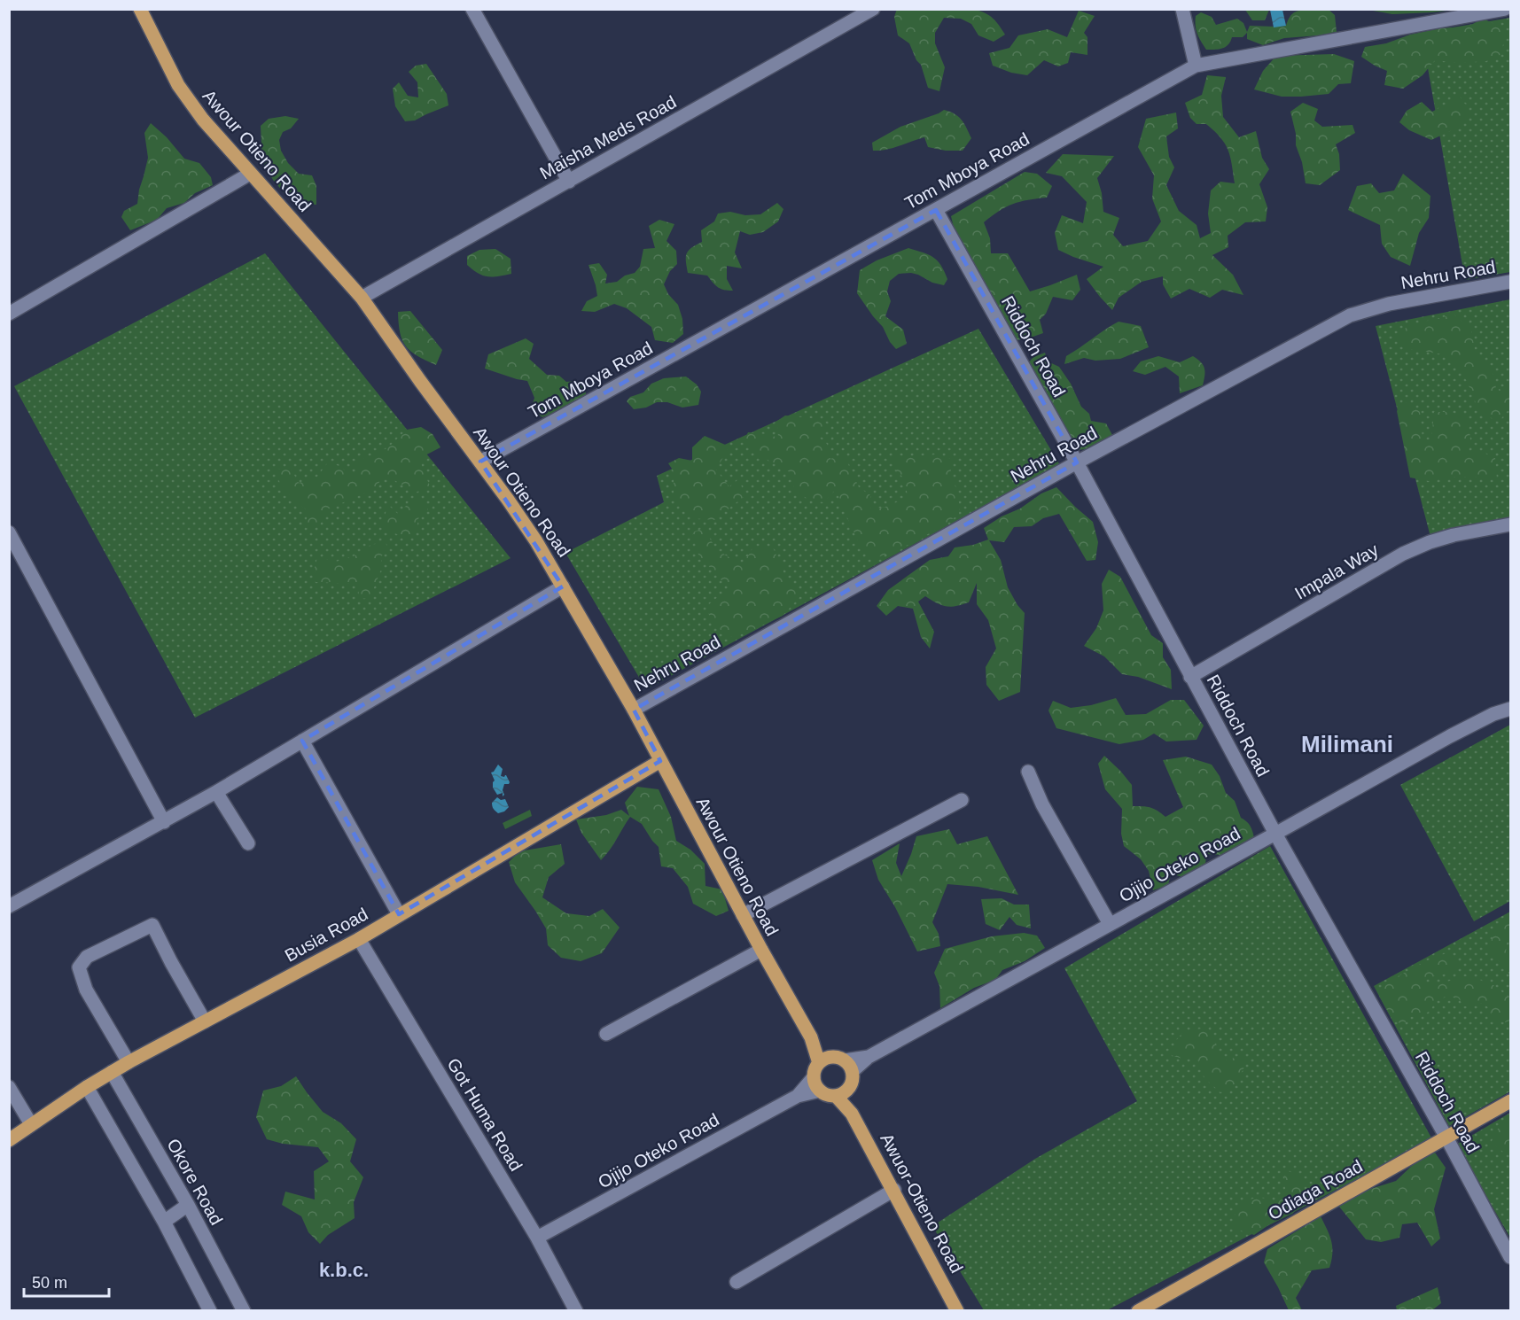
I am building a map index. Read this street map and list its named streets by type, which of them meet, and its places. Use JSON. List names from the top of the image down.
{
  "streets": {
    "main road": [
      "Awour Otieno Road",
      "Busia Road",
      "Odiaga Road",
      "Awuor-Otieno Road"
    ],
    "street": [
      "Maisha Meds Road",
      "Tom Mboya Road",
      "Nehru Road",
      "Riddoch Road",
      "Impala Way",
      "Ojijo Oteko Road",
      "Got Huma Road",
      "Okore Road"
    ]
  },
  "crossings": [
    ["Maisha Meds Road", "Awour Otieno Road"],
    ["Awour Otieno Road", "Tom Mboya Road"],
    ["Awour Otieno Road", "Nehru Road"],
    ["Awour Otieno Road", "Ojijo Oteko Road"],
    ["Awour Otieno Road", "Busia Road"],
    ["Awour Otieno Road", "Awuor-Otieno Road"],
    ["Tom Mboya Road", "Riddoch Road"],
    ["Nehru Road", "Riddoch Road"],
    ["Riddoch Road", "Impala Way"],
    ["Riddoch Road", "Ojijo Oteko Road"],
    ["Riddoch Road", "Odiaga Road"],
    ["Ojijo Oteko Road", "Got Huma Road"],
    ["Ojijo Oteko Road", "Awuor-Otieno Road"],
    ["Busia Road", "Got Huma Road"],
    ["Busia Road", "Okore Road"]
  ],
  "districts": ["Milimani", "k.b.c."],
  "scale_bar": "50 m"
}
